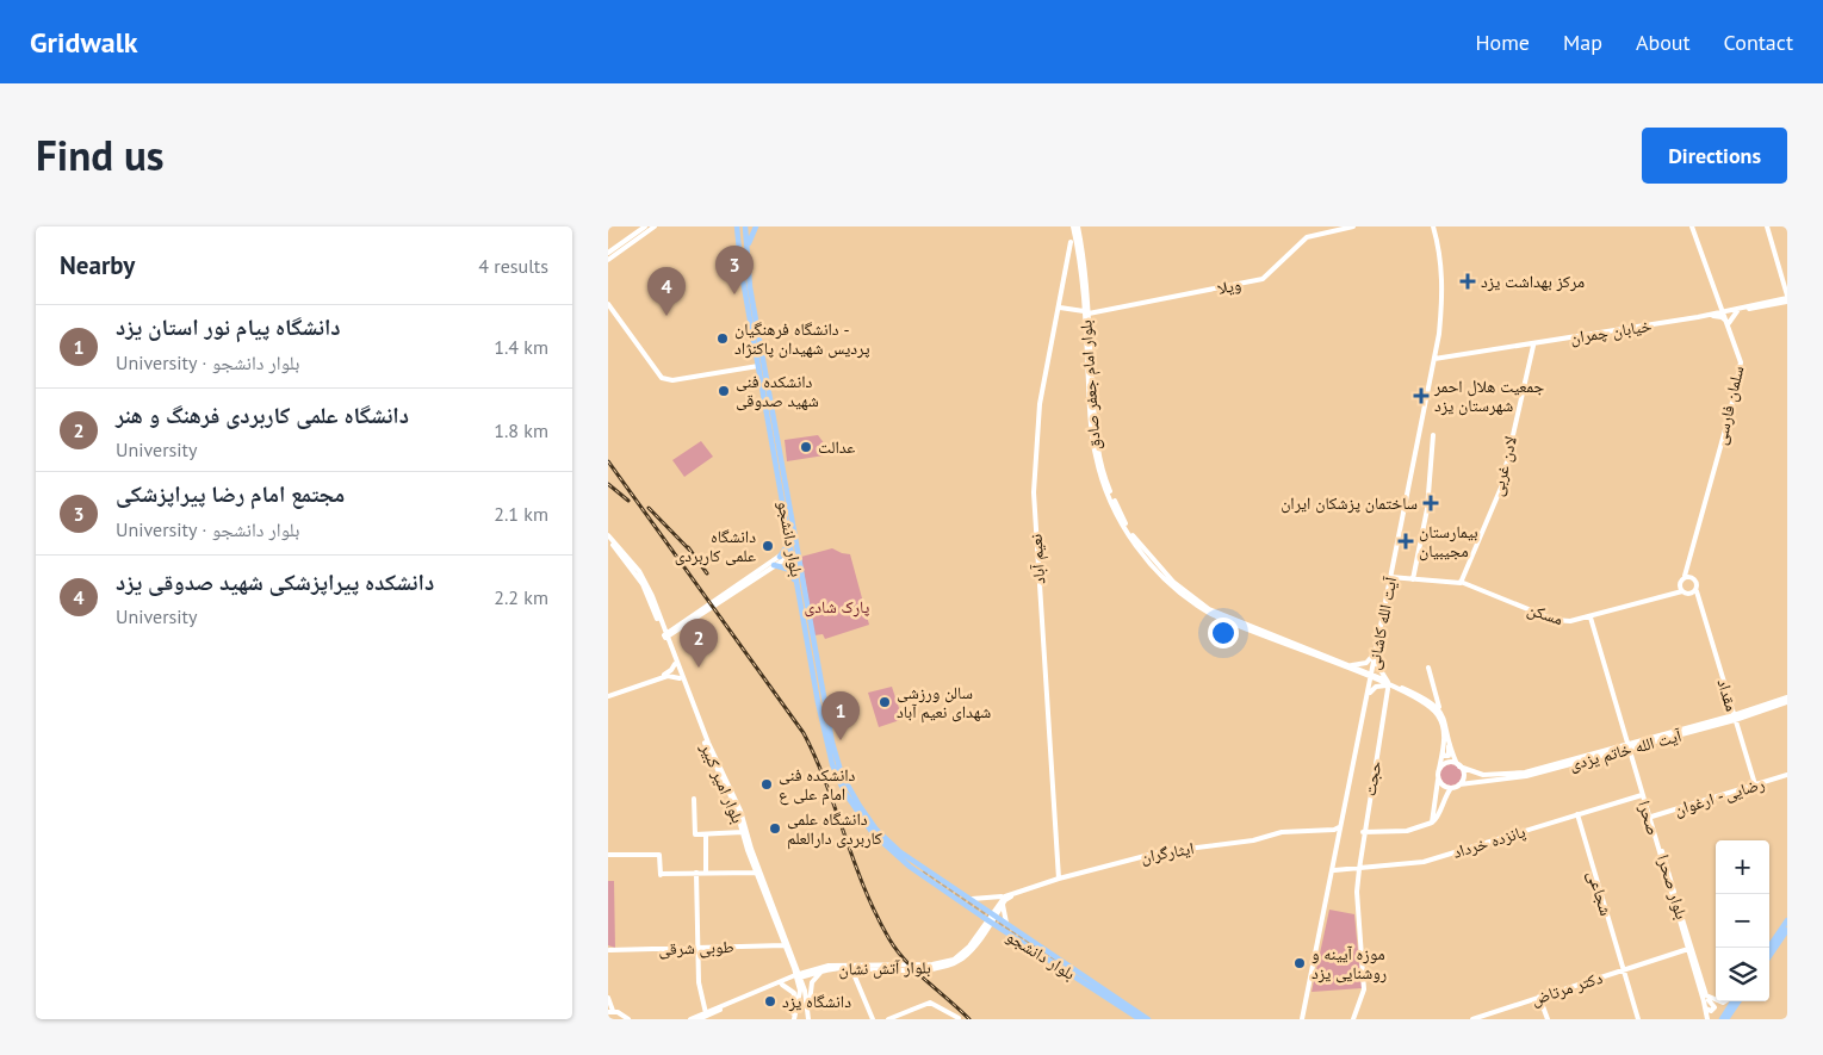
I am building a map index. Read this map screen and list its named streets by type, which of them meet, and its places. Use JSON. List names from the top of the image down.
{
  "streets": {
    "main road": [
      "ویلا",
      "خیابان چمران",
      "بلوار امام جعفر صادق",
      "سلمان فارسی",
      "لادن غربی",
      "بلوار دانشجو",
      "نعیم آباد",
      "مسکن",
      "آیت الله کاشانی",
      "مقداد",
      "آیت الله خاتم یزدی",
      "حجت",
      "بلوار امیر کبیر",
      "رضایی - ارغوان",
      "صحرا",
      "پانزده خرداد",
      "ایثارگران",
      "بلوار صحرا",
      "شجاعی",
      "طوبی شرقی",
      "بلوار آتش نشان",
      "دکتر مرتاض"
    ]
  },
  "crossings": [
    ["ویلا", "بلوار امام جعفر صادق"],
    ["خیابان چمران", "سلمان فارسی"],
    ["خیابان چمران", "لادن غربی"],
    ["خیابان چمران", "آیت الله کاشانی"],
    ["بلوار امام جعفر صادق", "آیت الله کاشانی"],
    ["لادن غربی", "مسکن"],
    ["بلوار دانشجو", "ایثارگران"],
    ["بلوار دانشجو", "بلوار آتش نشان"],
    ["نعیم آباد", "ایثارگران"],
    ["مسکن", "آیت الله کاشانی"],
    ["مسکن", "صحرا"],
    ["آیت الله کاشانی", "پانزده خرداد"],
    ["آیت الله کاشانی", "ایثارگران"],
    ["مقداد", "آیت الله خاتم یزدی"],
    ["مقداد", "رضایی - ارغوان"],
    ["آیت الله خاتم یزدی", "صحرا"],
    ["آیت الله خاتم یزدی", "بلوار صحرا"],
    ["حجت", "پانزده خرداد"],
    ["بلوار امیر کبیر", "طوبی شرقی"],
    ["بلوار امیر کبیر", "بلوار آتش نشان"],
    ["رضایی - ارغوان", "صحرا"],
    ["رضایی - ارغوان", "بلوار صحرا"],
    ["صحرا", "پانزده خرداد"],
    ["صحرا", "بلوار صحرا"],
    ["صحرا", "دکتر مرتاض"],
    ["پانزده خرداد", "شجاعی"],
    ["شجاعی", "دکتر مرتاض"]
  ],
  "parks": ["پارک شادی"],
  "places": {
    "health": [
      "مرکز بهداشت یزد",
      "جمعیت هلال احمر شهرستان یزد",
      "ساختمان پزشکان ایران",
      "بیمارستان مجیبیان"
    ],
    "other": [
      "دانشگاه فرهنگیان - پردیس شهیدان پاکنژاد",
      "دانشکده فنی شهید صدوقی",
      "عدالت",
      "دانشگاه علمی کاربردی",
      "سالن ورزشی شهدای نعیم آباد",
      "دانشکده فنی امام علی ع",
      "دانشگاه علمی کاربردی دارالعلم",
      "موزه آیینه و روشنایی یزد",
      "دانشگاه یزد"
    ]
  },
  "page": {
    "header": "Gridwalk",
    "nav": [
      "Home",
      "Map",
      "About",
      "Contact"
    ],
    "title": "Find us",
    "buttons": "Directions",
    "heading": ["Nearby", "4 results"],
    "pins": [
      "3",
      "4",
      "2",
      "1"
    ],
    "list": [
      {
        "mark": "1",
        "name": "دانشگاه پیام نور استان یزد",
        "note": "University · بلوار دانشجو",
        "value": "1.4 km"
      },
      {
        "mark": "2",
        "name": "دانشگاه علمی کاربردی فرهنگ و هنر",
        "note": "University",
        "value": "1.8 km"
      },
      {
        "mark": "3",
        "name": "مجتمع امام رضا پیراپزشکی",
        "note": "University · بلوار دانشجو",
        "value": "2.1 km"
      },
      {
        "mark": "4",
        "name": "دانشکده پیراپزشکی شهید صدوقی یزد",
        "note": "University",
        "value": "2.2 km"
      }
    ],
    "map_buttons": ["+", "−"]
  }
}
